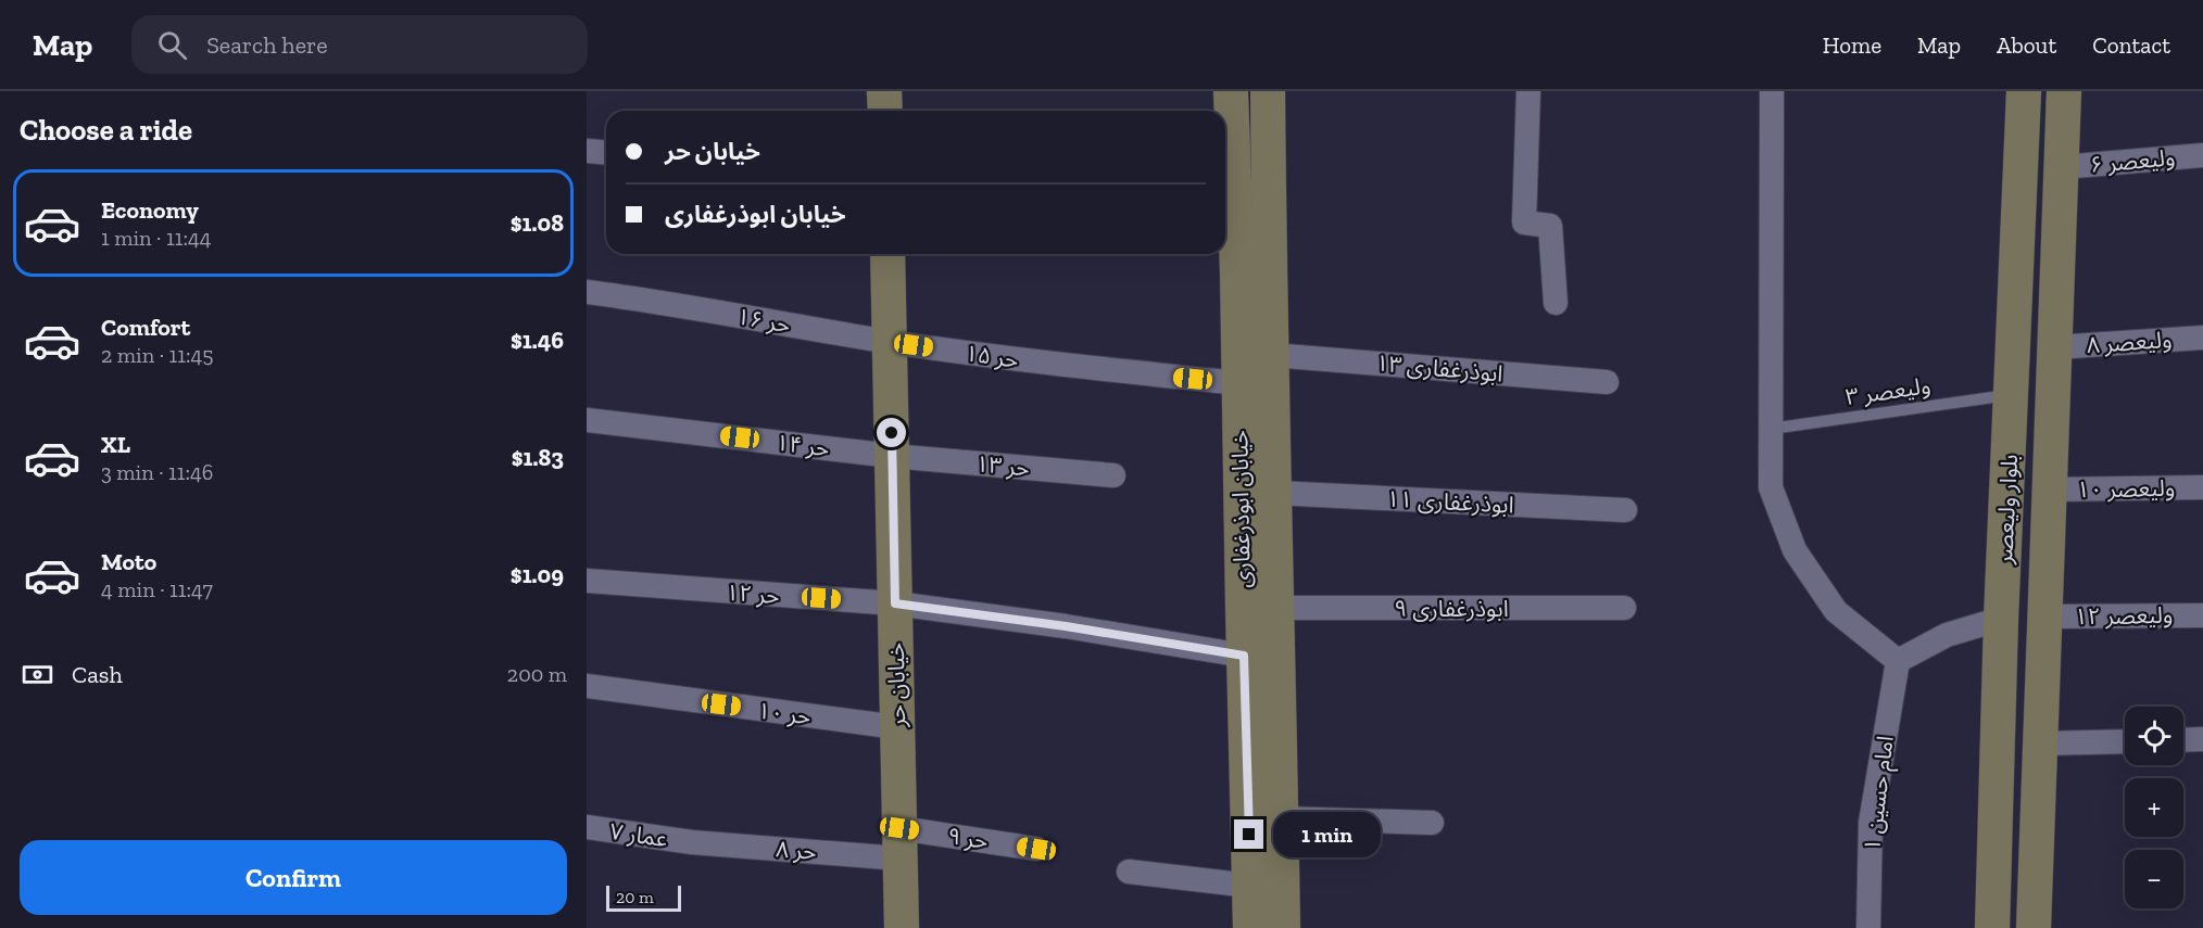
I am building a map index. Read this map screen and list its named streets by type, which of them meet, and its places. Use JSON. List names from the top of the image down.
{
  "streets": {
    "street": [
      "ولیعصر ۶",
      "حر ۱۶",
      "ولیعصر ۸",
      "حر ۱۵",
      "ابوذرغفاری ۱۳",
      "حر ۱۴",
      "حر ۱۳",
      "ولیعصر ۱۰",
      "ابوذرغفاری ۱۱",
      "خیابان ابوذرغفاری",
      "بلوار ولیعصر",
      "حر ۱۲",
      "ابوذرغفاری ۹",
      "ولیعصر ۱۲",
      "خیابان حر",
      "حر ۱۰",
      "امام حسین ۱",
      "عمار ۷",
      "حر ۹",
      "حر ۸"
    ],
    "lane": ["ولیعصر ۳"]
  },
  "crossings": [
    ["ولیعصر ۶", "بلوار ولیعصر"],
    ["حر ۱۶", "حر ۱۵"],
    ["حر ۱۶", "خیابان حر"],
    ["ولیعصر ۸", "بلوار ولیعصر"],
    ["حر ۱۵", "خیابان ابوذرغفاری"],
    ["حر ۱۵", "خیابان حر"],
    ["ابوذرغفاری ۱۳", "خیابان ابوذرغفاری"],
    ["ولیعصر ۳", "بلوار ولیعصر"],
    ["حر ۱۴", "حر ۱۳"],
    ["حر ۱۴", "خیابان حر"],
    ["حر ۱۳", "خیابان حر"],
    ["ولیعصر ۱۰", "بلوار ولیعصر"],
    ["ابوذرغفاری ۱۱", "خیابان ابوذرغفاری"],
    ["خیابان ابوذرغفاری", "حر ۱۲"],
    ["خیابان ابوذرغفاری", "ابوذرغفاری ۹"],
    ["بلوار ولیعصر", "ولیعصر ۱۲"],
    ["حر ۱۲", "خیابان حر"],
    ["خیابان حر", "حر ۱۰"],
    ["خیابان حر", "حر ۹"],
    ["خیابان حر", "حر ۸"],
    ["عمار ۷", "حر ۸"],
    ["حر ۹", "حر ۸"]
  ],
  "scale_bar": "20 m",
  "page": {
    "header": "Map",
    "search": "Search here",
    "nav": [
      "Home",
      "Map",
      "About",
      "Contact"
    ],
    "heading": "Choose a ride",
    "banner": ["خیابان حر", "خیابان ابوذرغفاری"],
    "list": [
      {
        "name": "Economy",
        "note": "1 min · 11:44",
        "value": "$1.08"
      },
      {
        "name": "Comfort",
        "note": "2 min · 11:45",
        "value": "$1.46"
      },
      {
        "name": "XL",
        "note": "3 min · 11:46",
        "value": "$1.83"
      },
      {
        "name": "Moto",
        "note": "4 min · 11:47",
        "value": "$1.09"
      }
    ],
    "pay": ["Cash", "200 m"],
    "map_buttons": ["+", "−"],
    "bubble": "1 min",
    "buttons": "Confirm",
    "scale": "20 m"
  }
}
